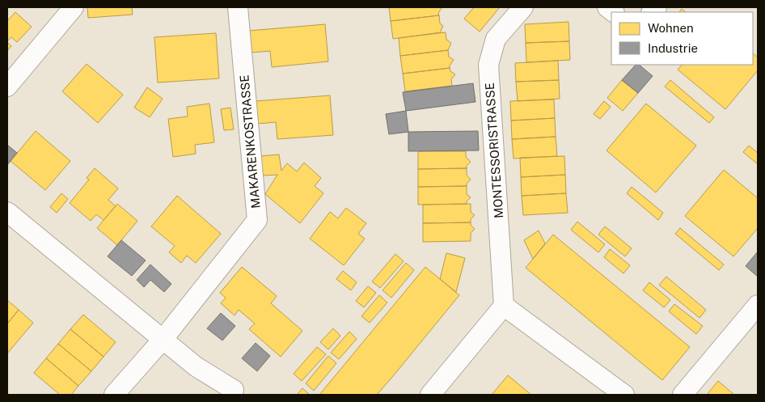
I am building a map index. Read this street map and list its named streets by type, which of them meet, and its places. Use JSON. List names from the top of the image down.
{
  "streets": {
    "street": ["MAKARENKOSTRASSE", "MONTESSORISTRASSE"]
  },
  "legend": ["Wohnen", "Industrie"]
}
